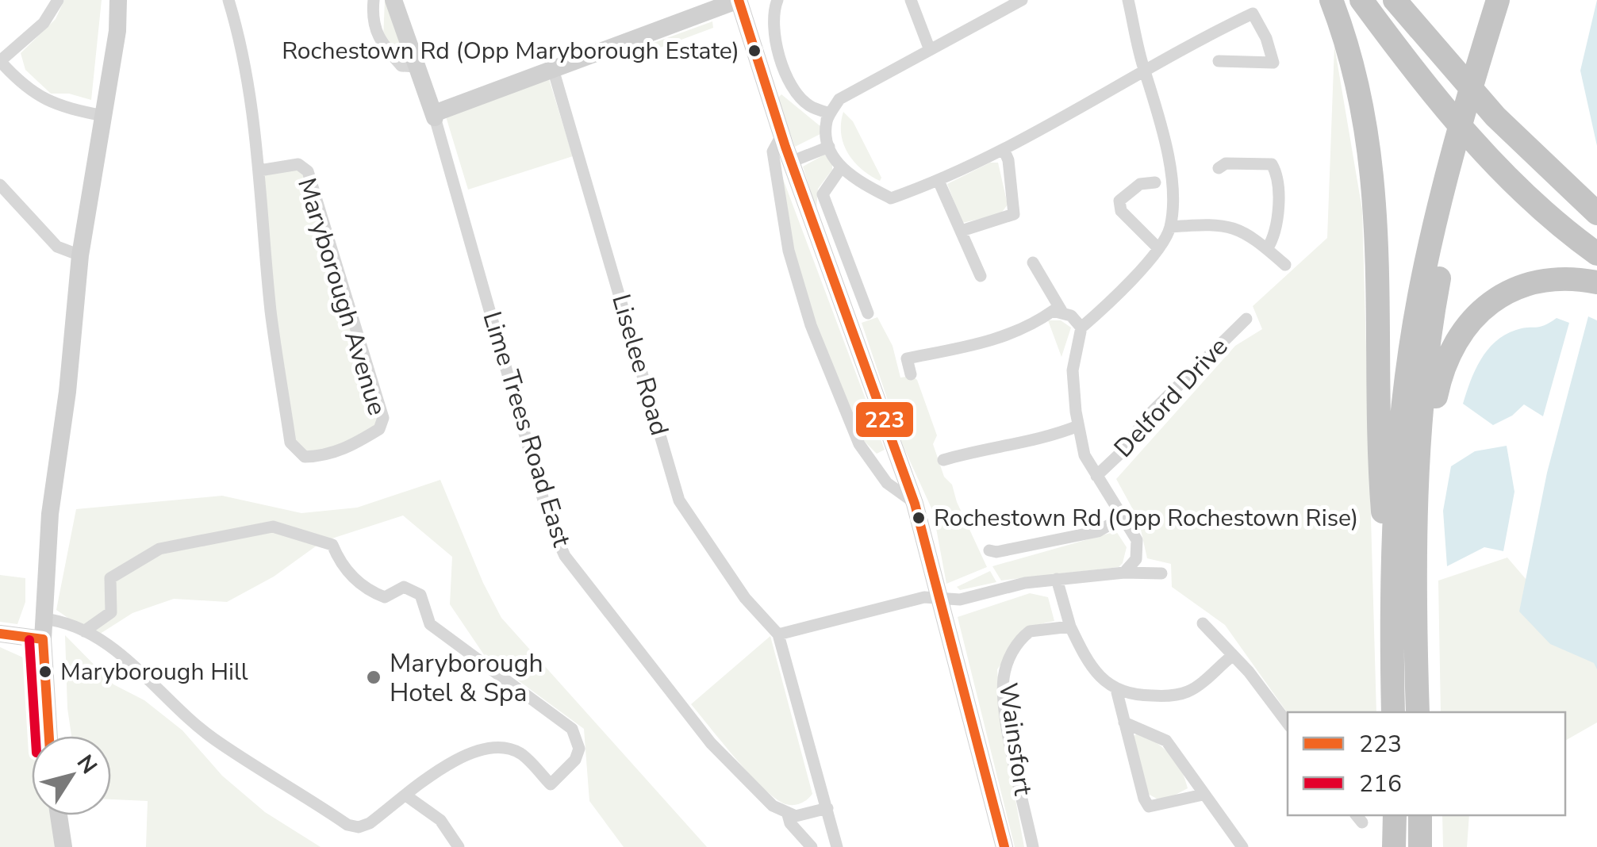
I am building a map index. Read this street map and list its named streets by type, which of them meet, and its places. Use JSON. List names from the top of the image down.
{
  "streets": {
    "street": [
      "Maryborough Avenue",
      "Liselee Road",
      "Delford Drive",
      "Lime Trees Road East",
      "Wainsfort"
    ]
  },
  "places": [
    "Rochestown Rd (Opp Maryborough Estate)",
    "Rochestown Rd (Opp Rochestown Rise)",
    "Maryborough Hill",
    "Maryborough Hotel & Spa"
  ],
  "lines": ["transit line 223", "transit line 216"],
  "legend": ["223", "216"],
  "north": "top right"
}
